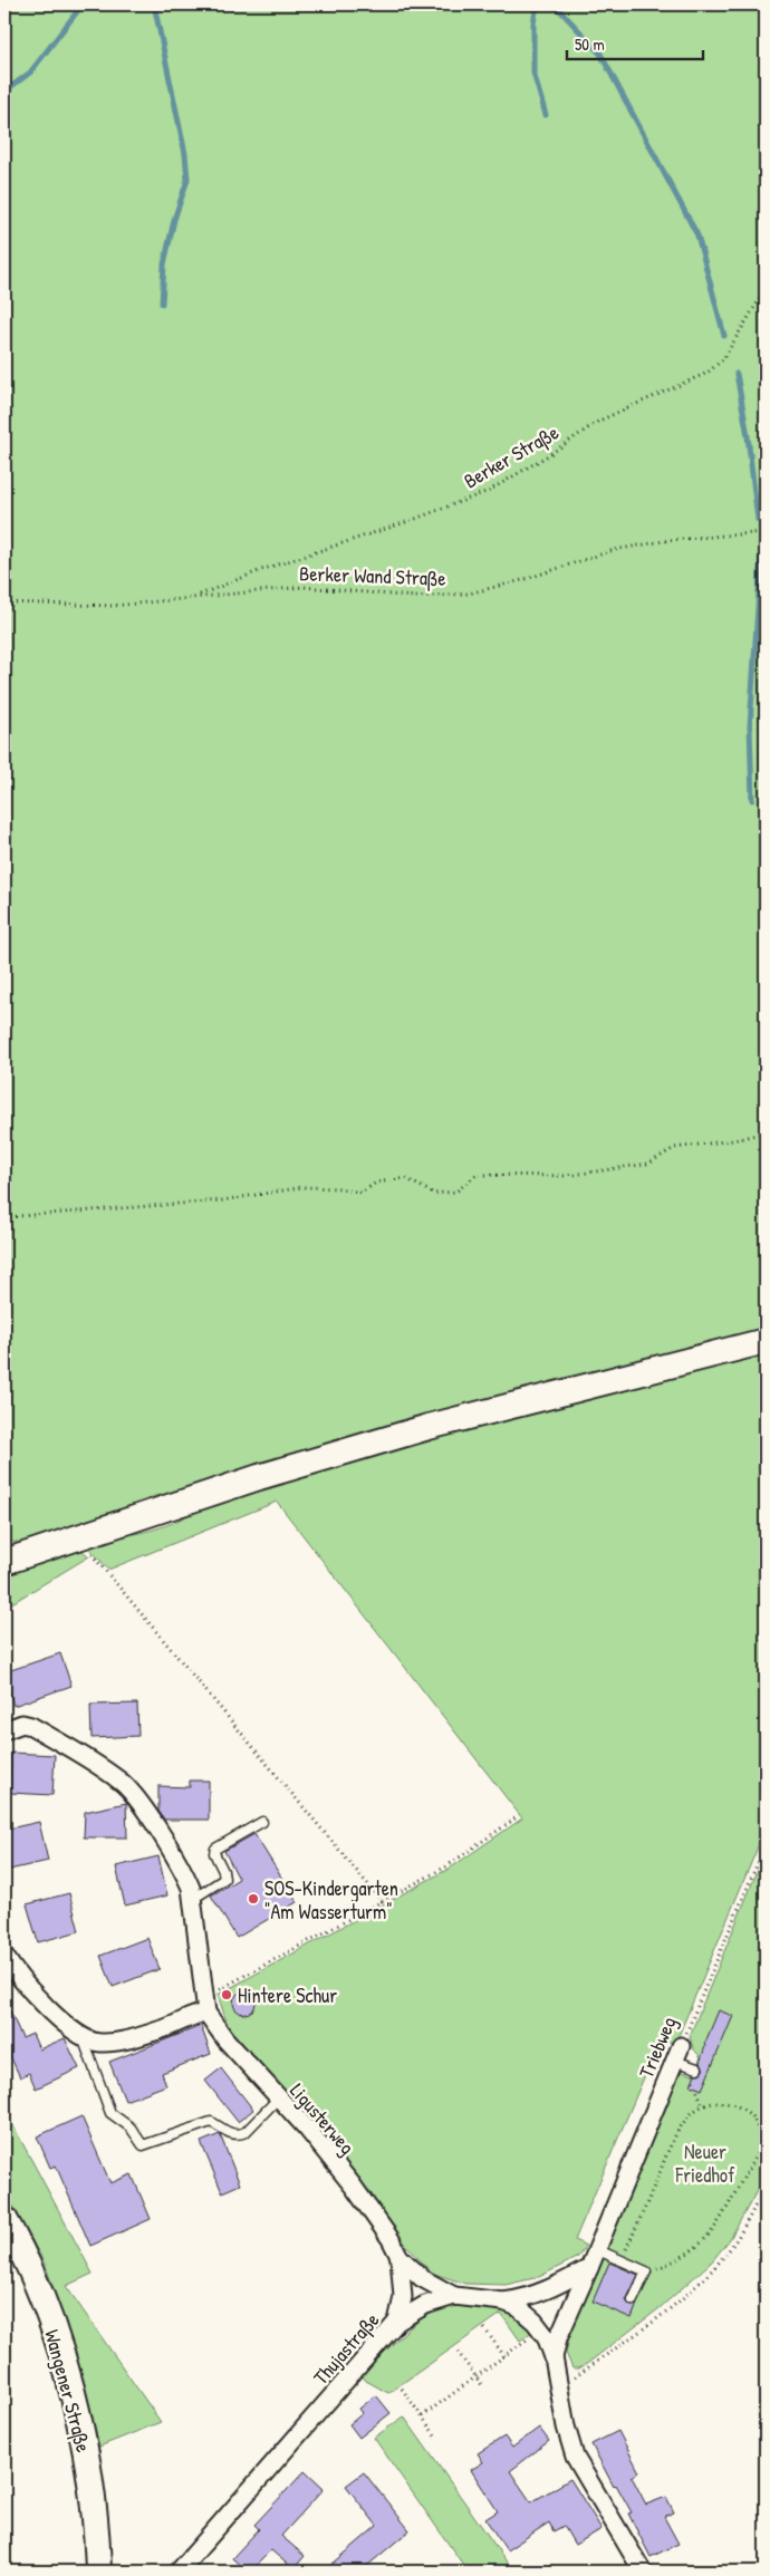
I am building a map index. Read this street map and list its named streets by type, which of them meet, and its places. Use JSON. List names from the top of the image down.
{
  "streets": {
    "main road": ["Wangener Straße"],
    "street": ["Triebweg", "Ligusterweg", "Thujastraße"],
    "path": ["Berker Straße", "Berker Wand Straße"]
  },
  "crossings": [
    ["Berker Straße", "Berker Wand Straße"],
    ["Triebweg", "Thujastraße"],
    ["Ligusterweg", "Thujastraße"]
  ],
  "parks": ["Neuer Friedhof"],
  "places": ["SOS-Kindergarten \"Am Wasserturm\"", "Hintere Schur"],
  "scale_bar": "50 m"
}
